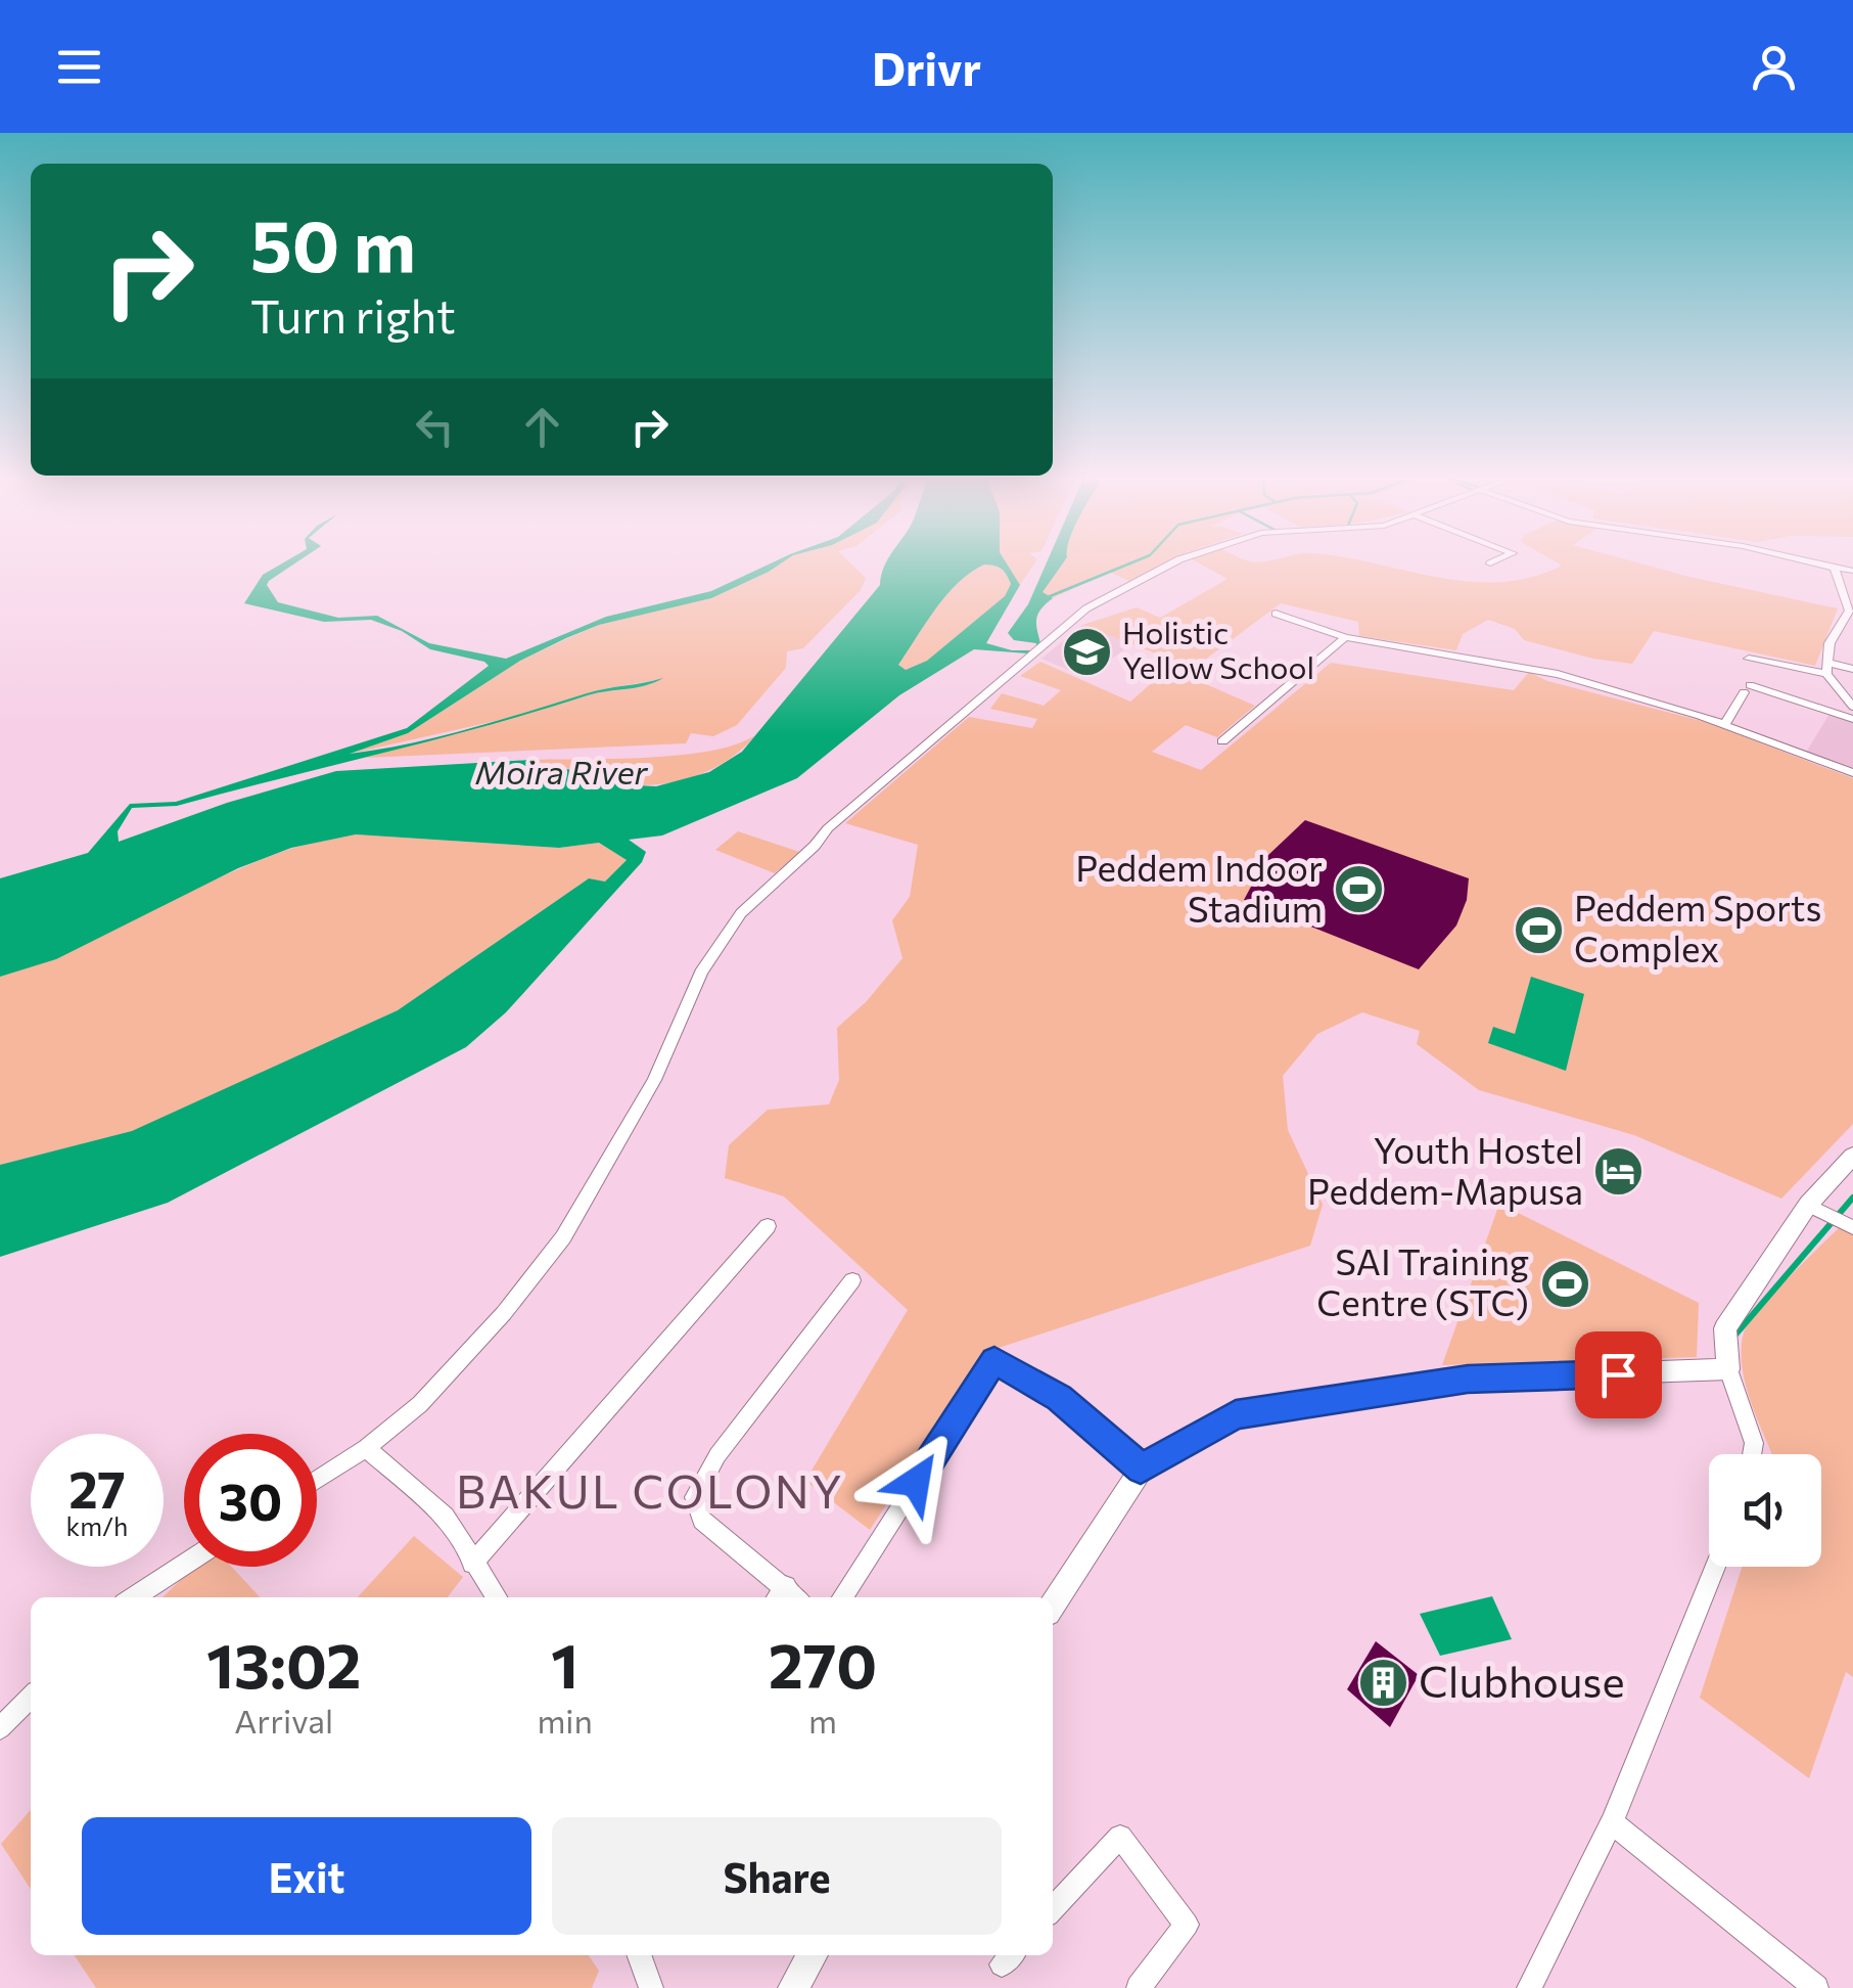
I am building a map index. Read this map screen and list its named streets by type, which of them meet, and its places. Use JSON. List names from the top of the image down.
{
  "districts": ["BAKUL COLONY"],
  "water": ["Moira River"],
  "places": {
    "school or university": ["Holistic Yellow School"],
    "sports": ["Peddem Indoor Stadium", "Peddem Sports Complex", "SAI Training Centre (STC)"],
    "hotel": ["Youth Hostel Peddem-Mapusa"],
    "building": ["Clubhouse"]
  },
  "page": {
    "header": "Drivr",
    "turn": ["50 m", "Turn right"],
    "speed": "27 km/h",
    "limit": "30",
    "eta": [
      "13:02",
      "Arrival",
      "1",
      "min",
      "270",
      "m"
    ],
    "buttons": ["Exit", "Share"]
  }
}
